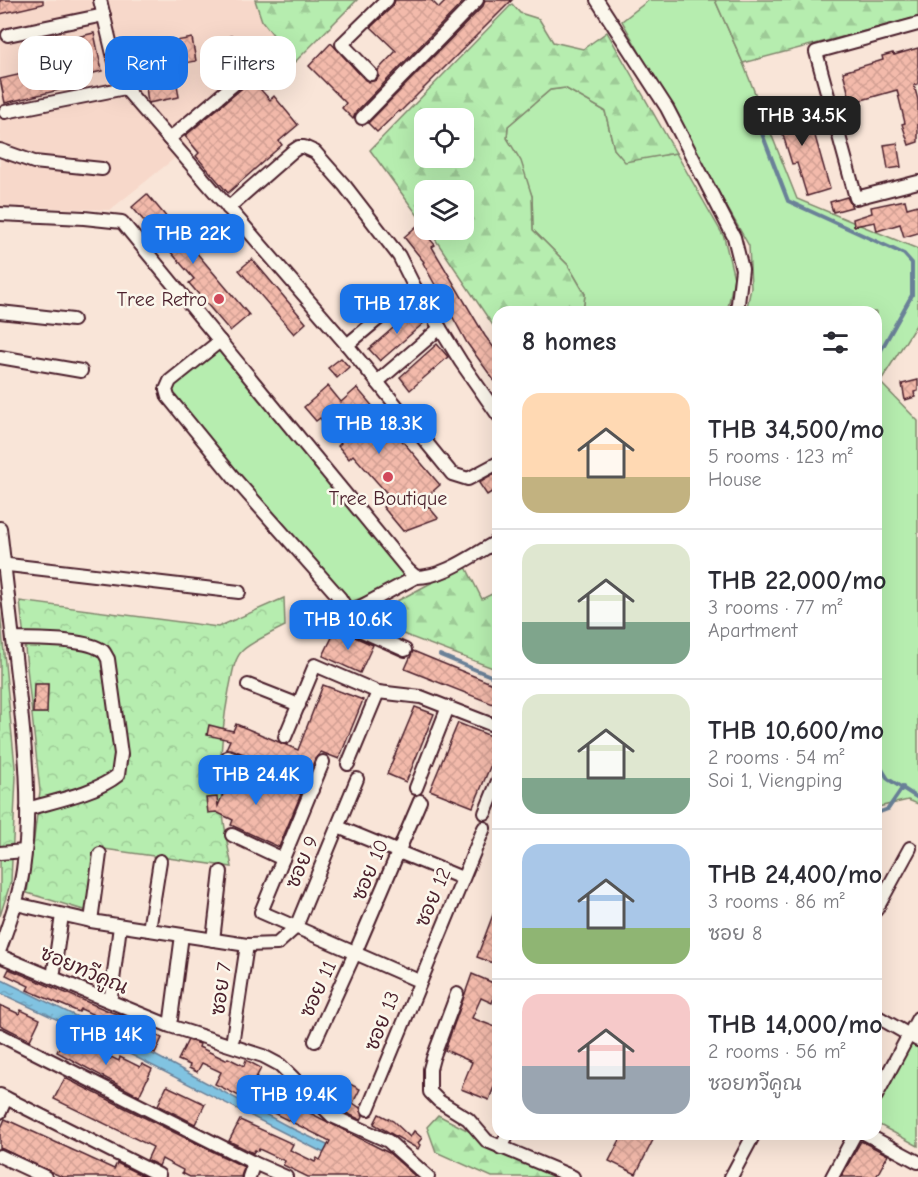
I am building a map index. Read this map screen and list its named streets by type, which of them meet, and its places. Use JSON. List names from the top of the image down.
{
  "streets": {
    "street": [
      "ซอย 9",
      "ซอย 10",
      "ซอย 12",
      "ซอยทวีคูณ",
      "ซอย 7",
      "ซอย 11",
      "ซอย 13"
    ]
  },
  "crossings": [
    ["ซอย 10", "ซอย 11"],
    ["ซอย 12", "ซอย 13"]
  ],
  "places": ["Tree Retro", "Tree Boutique"],
  "page": {
    "chip": ["Buy", "Rent", "Filters"],
    "price": [
      "THB 34.5K",
      "THB 22K",
      "THB 17.8K",
      "THB 18.3K",
      "THB 10.6K",
      "THB 24.4K",
      "THB 14K",
      "THB 19.4K"
    ],
    "heading": "8 homes",
    "list": [
      {
        "name": "THB 34,500/mo",
        "note": "5 rooms · 123 m² · House"
      },
      {
        "name": "THB 22,000/mo",
        "note": "3 rooms · 77 m² · Apartment"
      },
      {
        "name": "THB 10,600/mo",
        "note": "2 rooms · 54 m² · Soi 1, Viengping"
      },
      {
        "name": "THB 24,400/mo",
        "note": "3 rooms · 86 m² · ซอย 8"
      },
      {
        "name": "THB 14,000/mo",
        "note": "2 rooms · 56 m² · ซอยทวีคูณ"
      }
    ]
  }
}
